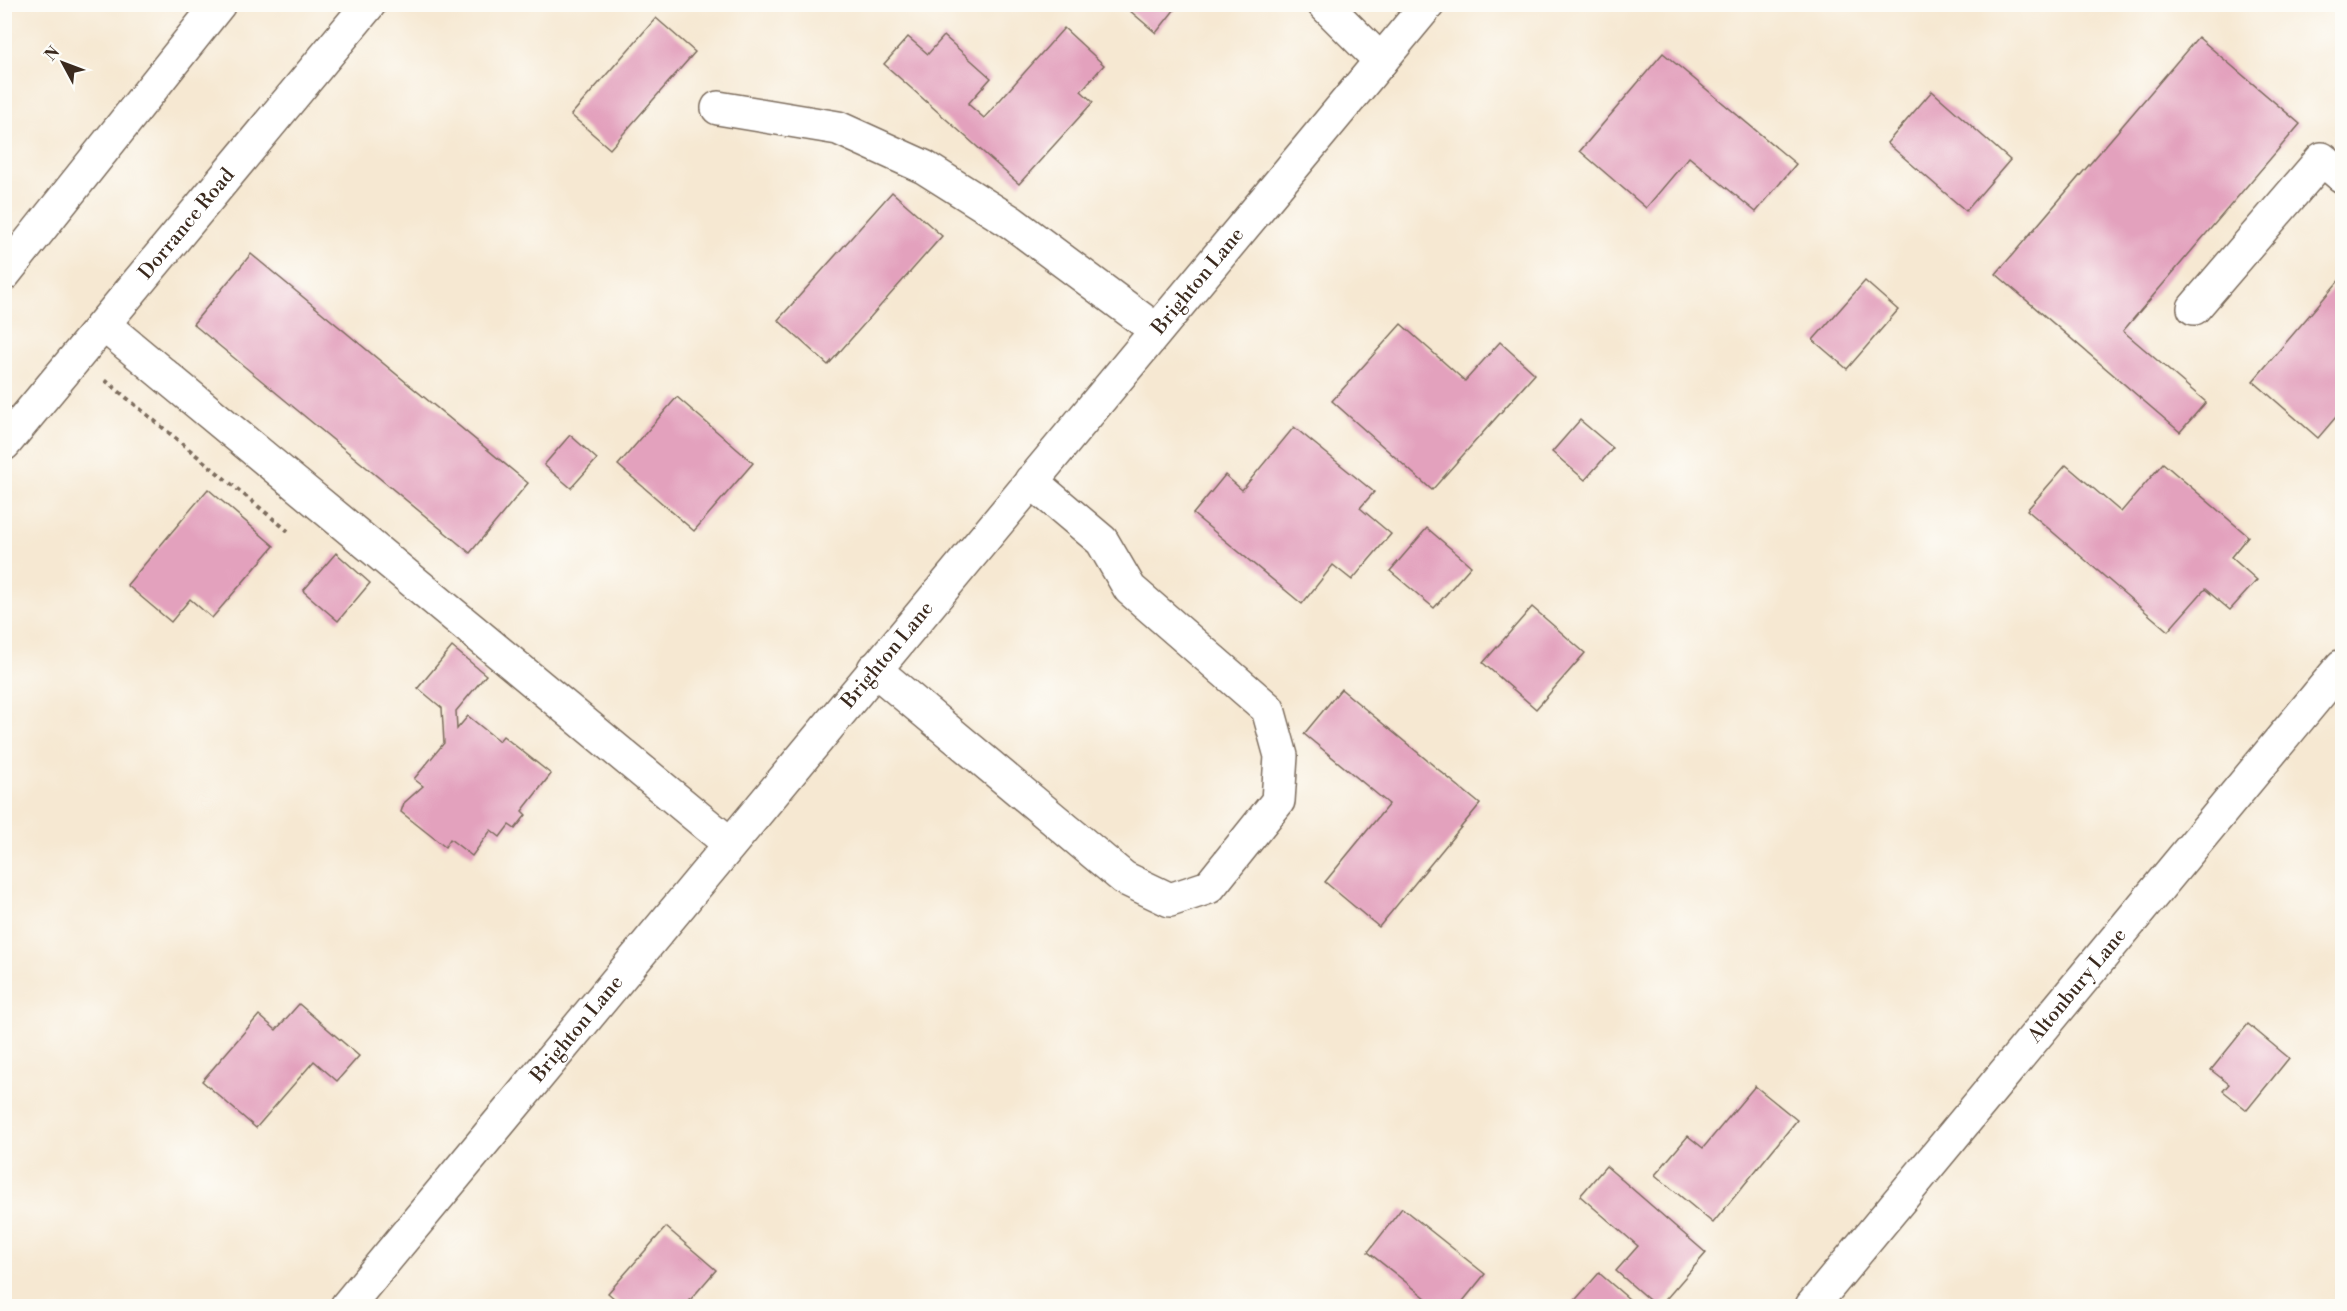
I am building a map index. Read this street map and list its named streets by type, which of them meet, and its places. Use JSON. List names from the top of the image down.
{
  "streets": {
    "street": ["Dorrance Road", "Brighton Lane", "Altonbury Lane"]
  },
  "north": "top left"
}
